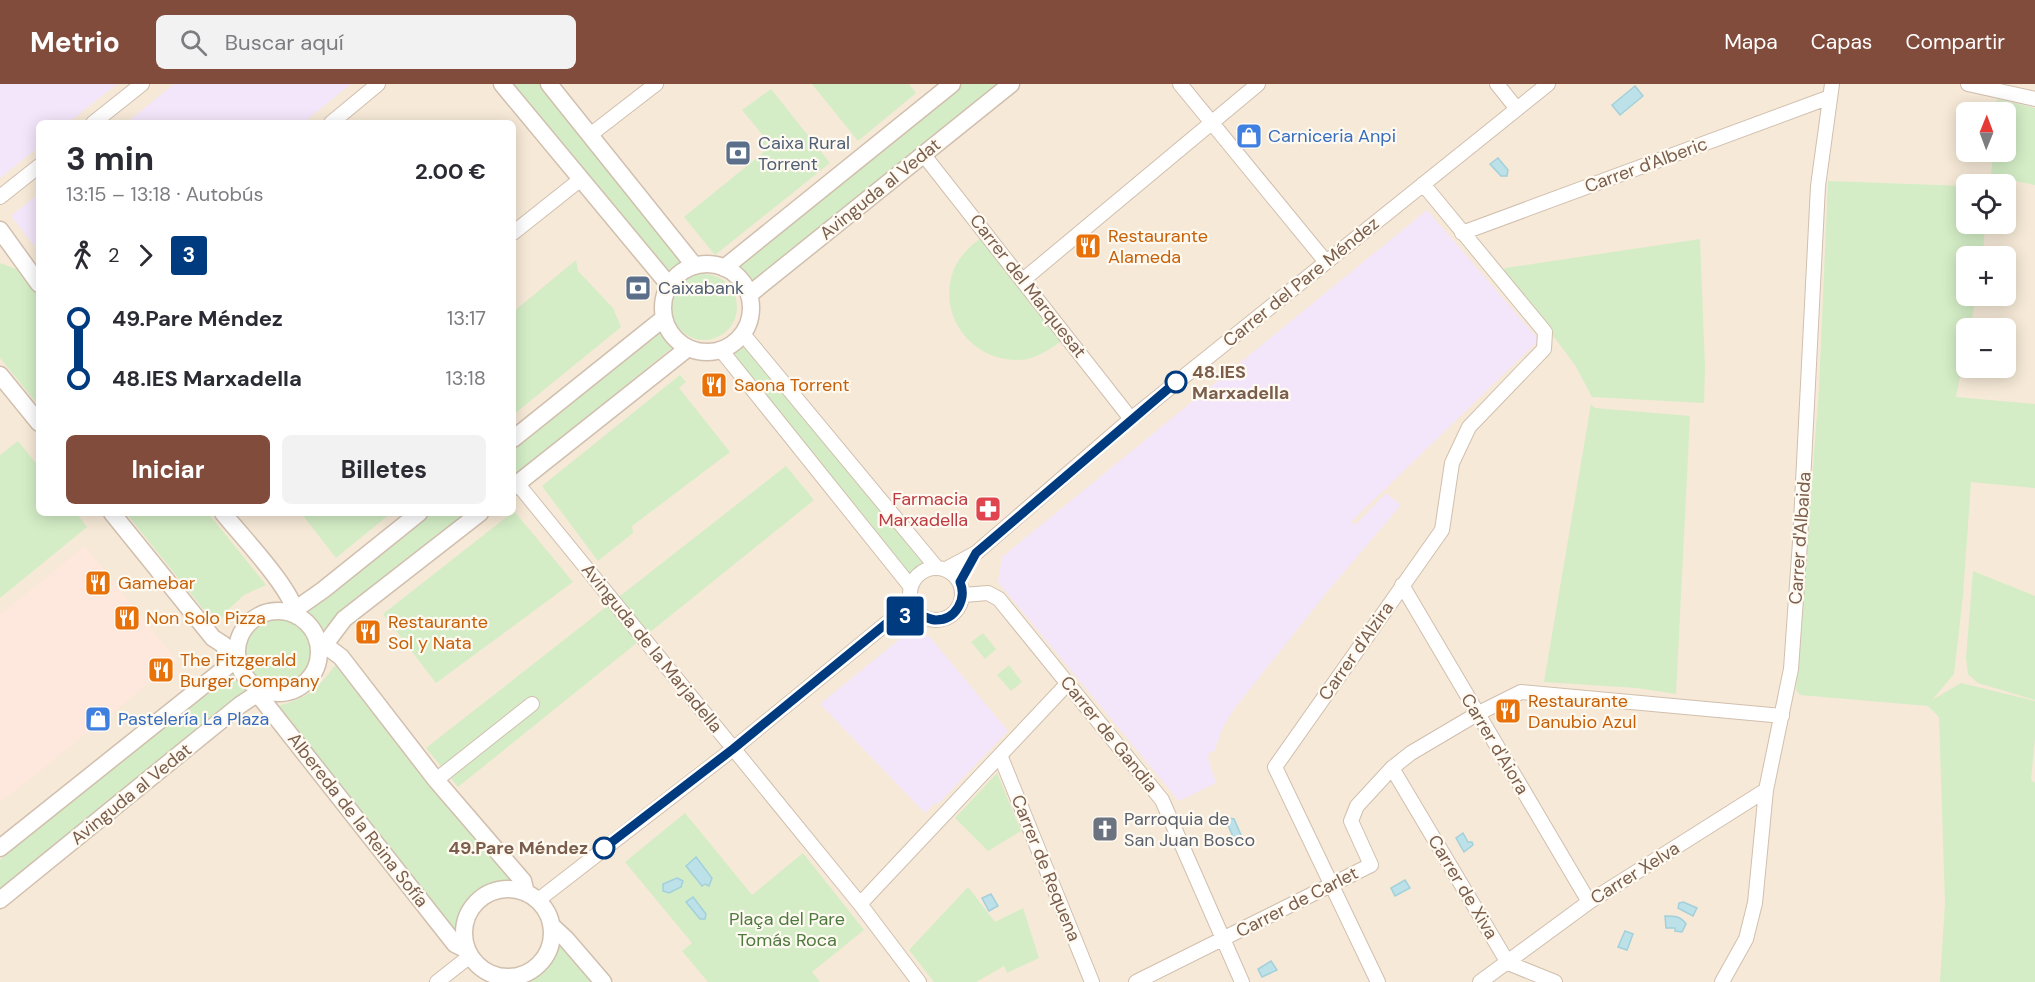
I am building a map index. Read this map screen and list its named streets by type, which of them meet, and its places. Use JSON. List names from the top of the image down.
{
  "streets": {
    "street": [
      "Carrer d'Alberic",
      "Avinguda al Vedat",
      "Carrer del Pare Méndez",
      "Carrer del Marquesat",
      "Carrer d'Albaida",
      "Avinguda de la Marjadella",
      "Carrer d'Alzira",
      "Carrer de Gandia",
      "Carrer d'Aiora",
      "Albereda de la Reina Sofía",
      "Carrer de Requena",
      "Carrer Xelva",
      "Carrer de Xiva",
      "Carrer de Carlet"
    ]
  },
  "crossings": [
    ["Carrer d'Alberic", "Carrer d'Albaida"],
    ["Carrer d'Alberic", "Carrer d'Alzira"],
    ["Avinguda al Vedat", "Carrer del Marquesat"],
    ["Avinguda al Vedat", "Albereda de la Reina Sofía"],
    ["Carrer del Pare Méndez", "Carrer del Marquesat"],
    ["Carrer del Pare Méndez", "Carrer de Gandia"],
    ["Carrer d'Albaida", "Carrer Xelva"],
    ["Carrer d'Albaida", "Carrer de Carlet"],
    ["Carrer d'Alzira", "Carrer d'Aiora"],
    ["Carrer d'Alzira", "Carrer de Carlet"],
    ["Carrer de Gandia", "Carrer de Carlet"],
    ["Carrer d'Aiora", "Carrer Xelva"],
    ["Carrer d'Aiora", "Carrer de Carlet"],
    ["Carrer Xelva", "Carrer de Xiva"],
    ["Carrer de Xiva", "Carrer de Carlet"]
  ],
  "parks": ["Plaça del Pare Tomás Roca"],
  "places": {
    "shop": ["Carniceria Anpi", "Pastelería La Plaza"],
    "bank": ["Caixa Rural Torrent", "Caixabank"],
    "restaurant": [
      "Restaurante Alameda",
      "Saona Torrent",
      "Gamebar",
      "Non Solo Pizza",
      "Restaurante Sol y Nata",
      "The Fitzgerald Burger Company",
      "Restaurante Danubio Azul"
    ],
    "other": ["48.IES Marxadella", "49.Pare Méndez"],
    "pharmacy": ["Farmacia Marxadella"],
    "church": ["Parroquia de San Juan Bosco"]
  },
  "lines": ["bus line 3"],
  "north": "top",
  "page": {
    "header": "Metrio",
    "search": "Buscar aquí",
    "nav": ["Mapa", "Capas", "Compartir"],
    "on_map": "3",
    "map_buttons": ["+", "−"],
    "heading": ["3 min", "13:15 – 13:18 · Autobús", "2.00 €"],
    "legs": ["2", "3"],
    "list": [
      {
        "name": "49.Pare Méndez",
        "value": "13:17"
      },
      {
        "name": "48.IES Marxadella",
        "value": "13:18"
      }
    ],
    "buttons": ["Iniciar", "Billetes"]
  }
}
